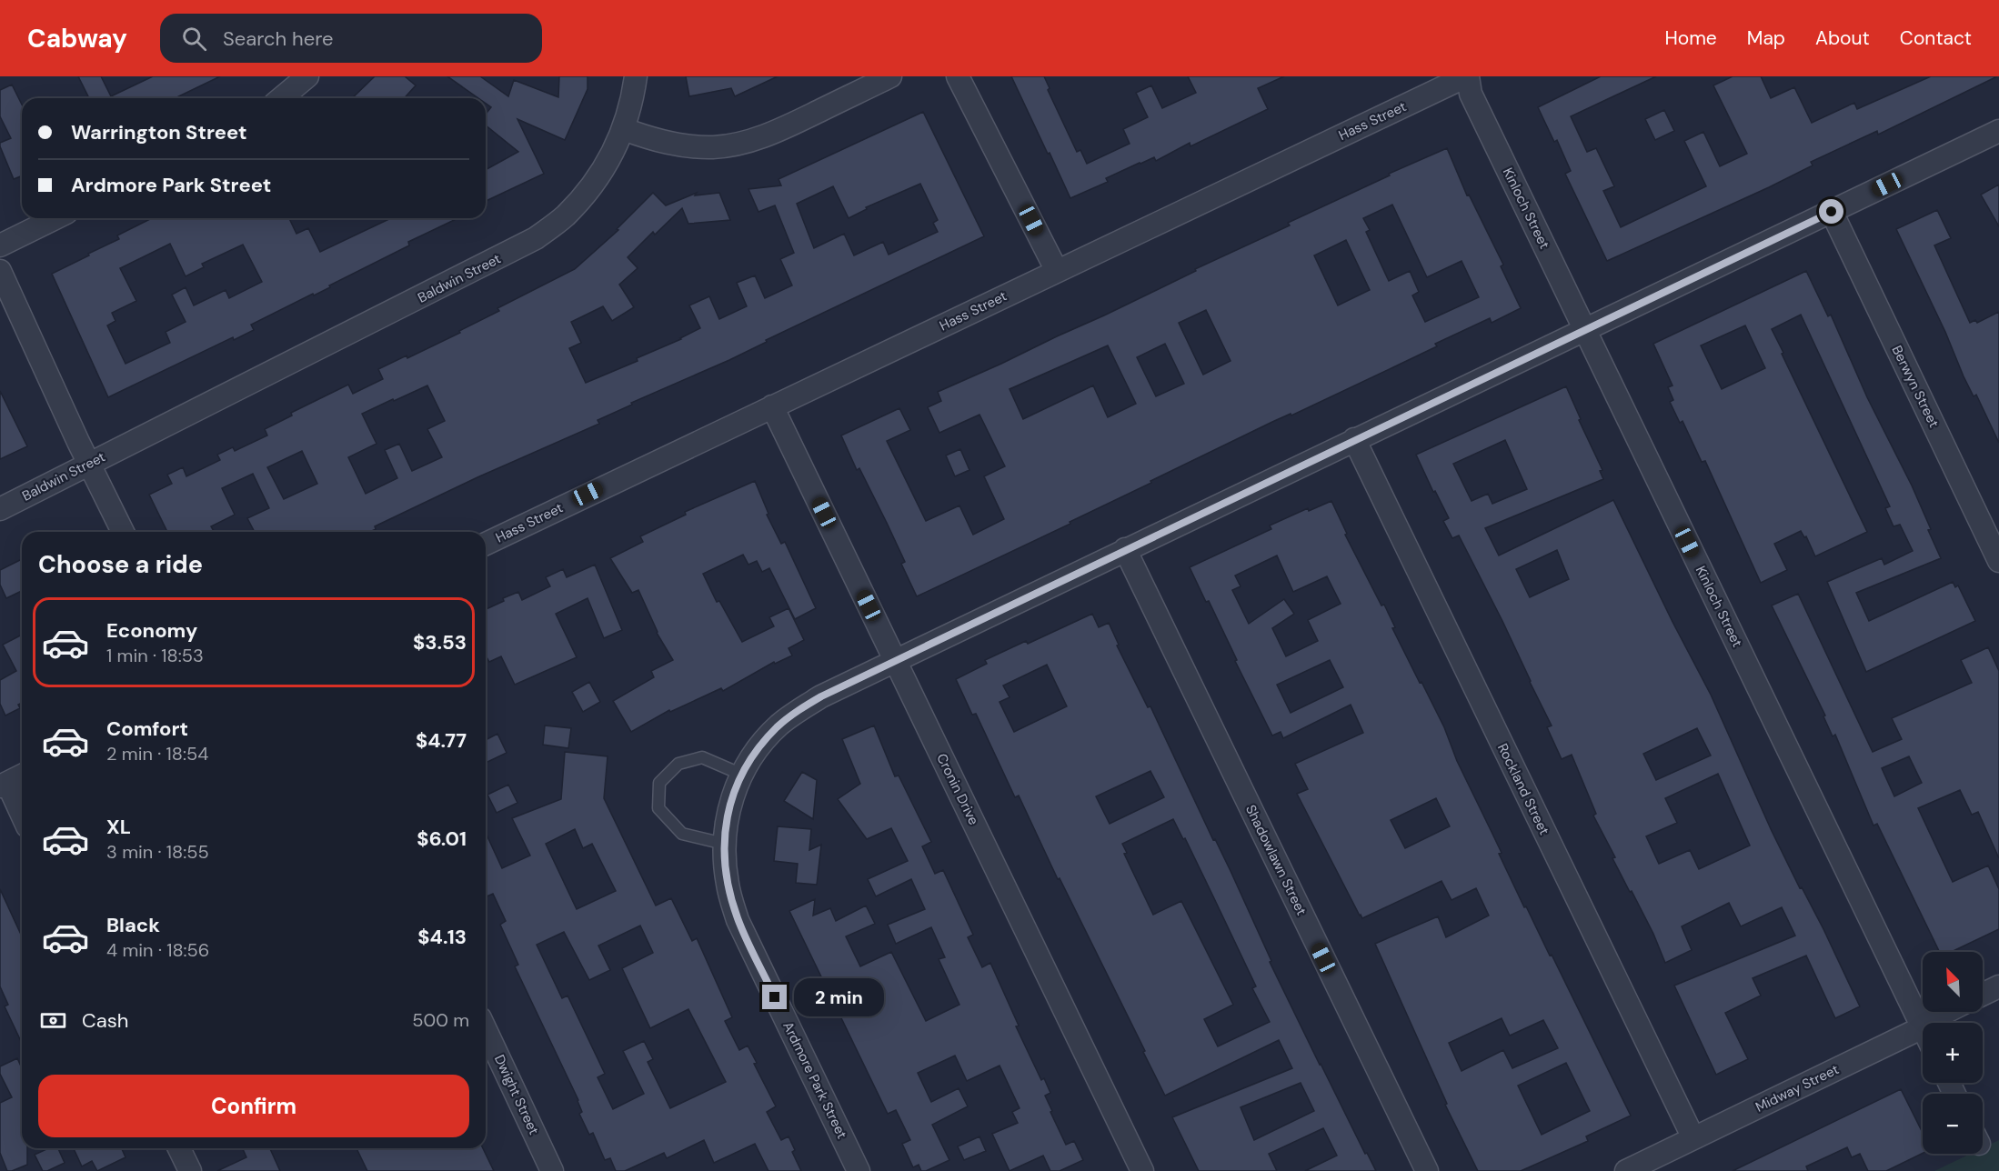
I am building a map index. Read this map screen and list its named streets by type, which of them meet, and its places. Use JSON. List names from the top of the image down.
{
  "streets": {
    "street": [
      "Hass Street",
      "Kinloch Street",
      "Baldwin Street",
      "Berwyn Street",
      "Cronin Drive",
      "Rockland Street",
      "Shadowlawn Street",
      "Ardmore Park Street",
      "Midway Street",
      "Dwight Street"
    ]
  },
  "crossings": [
    ["Hass Street", "Kinloch Street"],
    ["Hass Street", "Cronin Drive"],
    ["Rockland Street", "Midway Street"]
  ],
  "north": "top left",
  "page": {
    "header": "Cabway",
    "search": "Search here",
    "nav": [
      "Home",
      "Map",
      "About",
      "Contact"
    ],
    "banner": ["Warrington Street", "Ardmore Park Street"],
    "heading": "Choose a ride",
    "list": [
      {
        "name": "Economy",
        "note": "1 min · 18:53",
        "value": "$3.53"
      },
      {
        "name": "Comfort",
        "note": "2 min · 18:54",
        "value": "$4.77"
      },
      {
        "name": "XL",
        "note": "3 min · 18:55",
        "value": "$6.01"
      },
      {
        "name": "Black",
        "note": "4 min · 18:56",
        "value": "$4.13"
      }
    ],
    "map_buttons": ["+", "−"],
    "bubble": "2 min",
    "pay": ["Cash", "500 m"],
    "buttons": "Confirm"
  }
}
